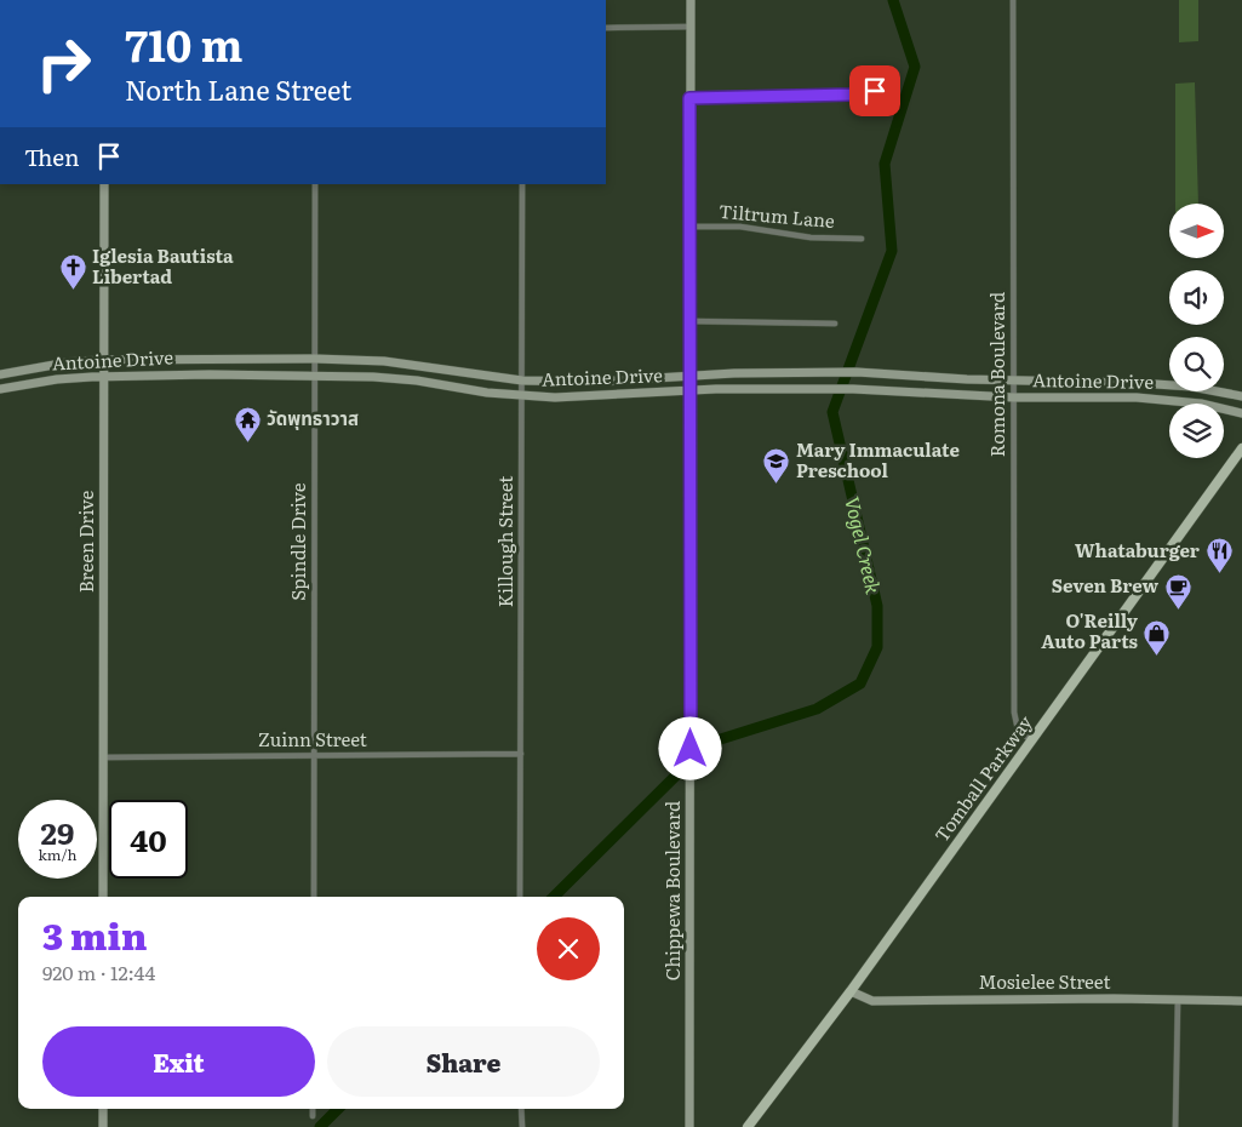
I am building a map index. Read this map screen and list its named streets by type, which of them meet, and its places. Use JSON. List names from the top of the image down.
{
  "streets": {
    "main road": [
      "Antoine Drive",
      "Breen Drive",
      "Tomball Parkway",
      "Chippewa Boulevard",
      "Mosielee Street"
    ],
    "street": [
      "Tiltrum Lane",
      "Romona Boulevard",
      "Spindle Drive",
      "Killough Street",
      "Zuinn Street"
    ]
  },
  "crossings": [
    ["Tiltrum Lane", "Chippewa Boulevard"],
    ["Antoine Drive", "Romona Boulevard"],
    ["Antoine Drive", "Breen Drive"],
    ["Antoine Drive", "Spindle Drive"],
    ["Antoine Drive", "Killough Street"],
    ["Antoine Drive", "Chippewa Boulevard"],
    ["Romona Boulevard", "Tomball Parkway"],
    ["Breen Drive", "Zuinn Street"],
    ["Spindle Drive", "Zuinn Street"],
    ["Killough Street", "Zuinn Street"],
    ["Tomball Parkway", "Mosielee Street"]
  ],
  "water": ["Vogel Creek"],
  "places": {
    "church": ["Iglesia Bautista Libertad"],
    "temple": ["วัดพุทธาวาส"],
    "school or university": ["Mary Immaculate Preschool"],
    "restaurant": ["Whataburger"],
    "cafe": ["Seven Brew"],
    "shop": ["O'Reilly Auto Parts"]
  },
  "north": "right",
  "page": {
    "turn": ["710 m", "North Lane Street"],
    "then": "Then",
    "speed": "29 km/h",
    "limit": "40",
    "heading": ["3 min", "920 m · 12:44"],
    "buttons": ["Exit", "Share"]
  }
}
